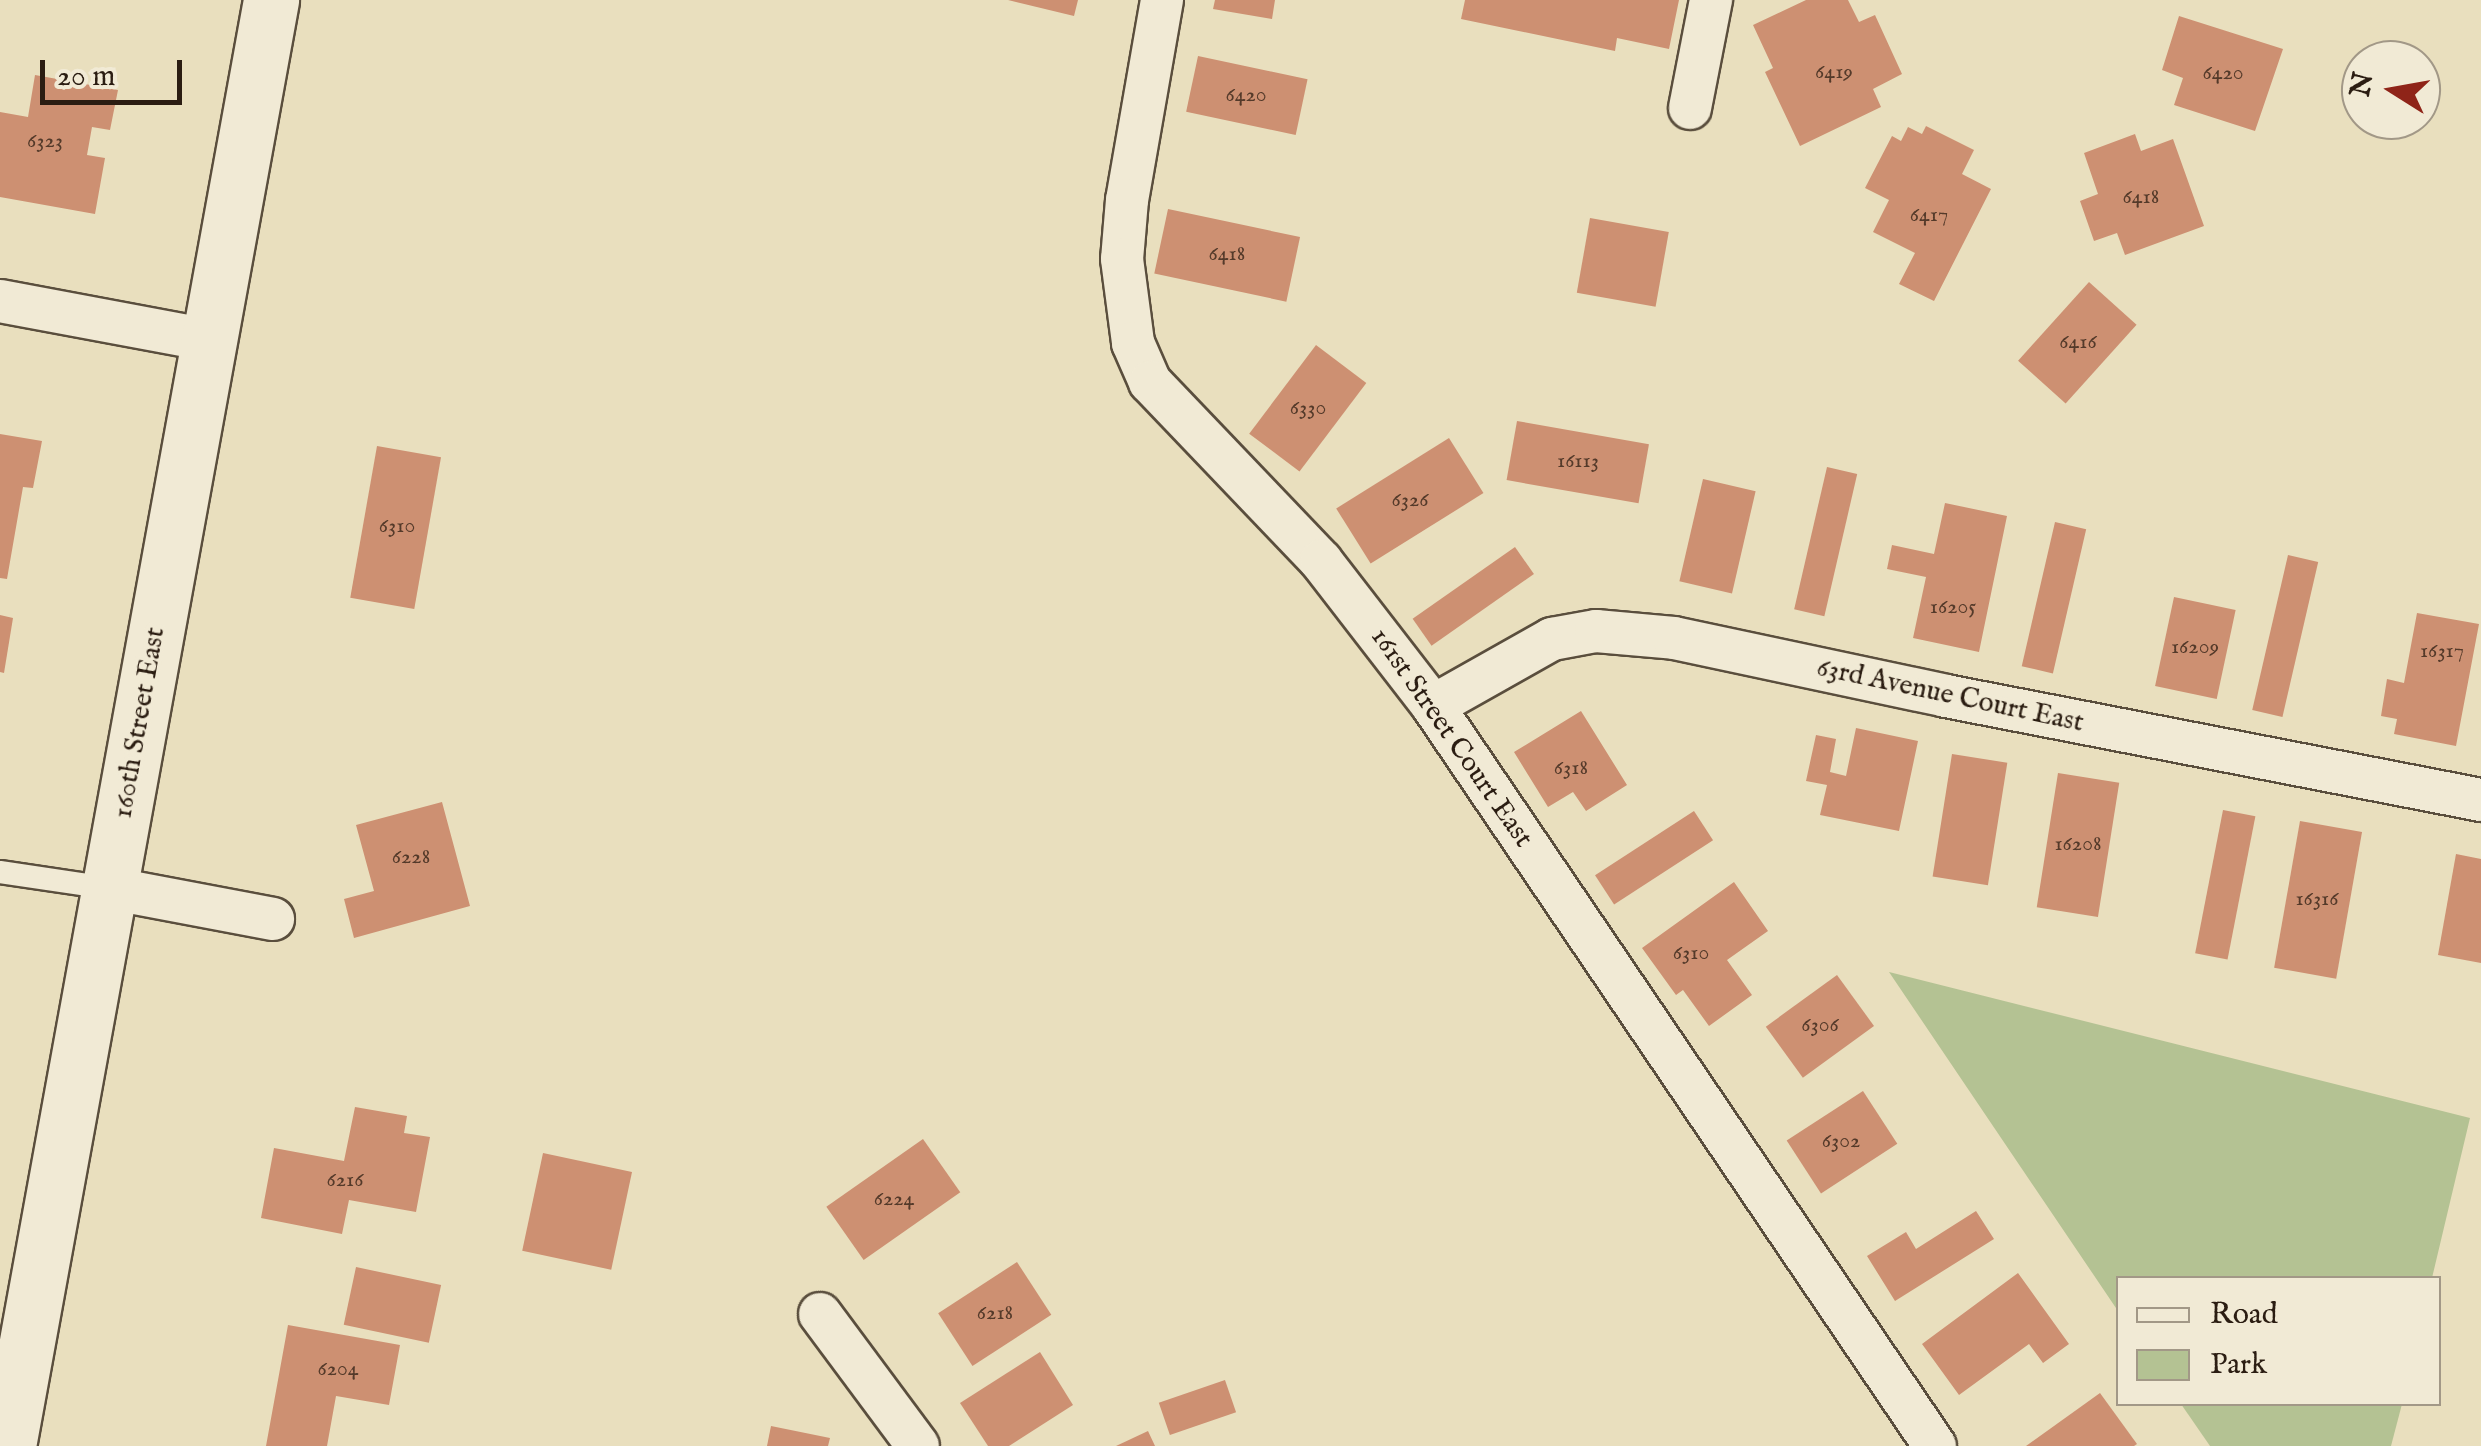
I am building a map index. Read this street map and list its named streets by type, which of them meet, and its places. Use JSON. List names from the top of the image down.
{
  "streets": {
    "main road": ["160th Street East"],
    "street": ["63rd Avenue Court East", "161st Street Court East"]
  },
  "crossings": [
    ["63rd Avenue Court East", "161st Street Court East"]
  ],
  "house_numbers": [
    "6419",
    "6420",
    "6420",
    "6323",
    "6418",
    "6417",
    "6418",
    "6416",
    "6330",
    "16113",
    "6326",
    "6310",
    "16205",
    "16209",
    "16317",
    "6318",
    "16208",
    "6228",
    "16316",
    "6310",
    "6306",
    "6302",
    "6216",
    "6224",
    "6218",
    "6204"
  ],
  "legend": ["Road", "Park"],
  "scale_bar": "20 m",
  "north": "left"
}
